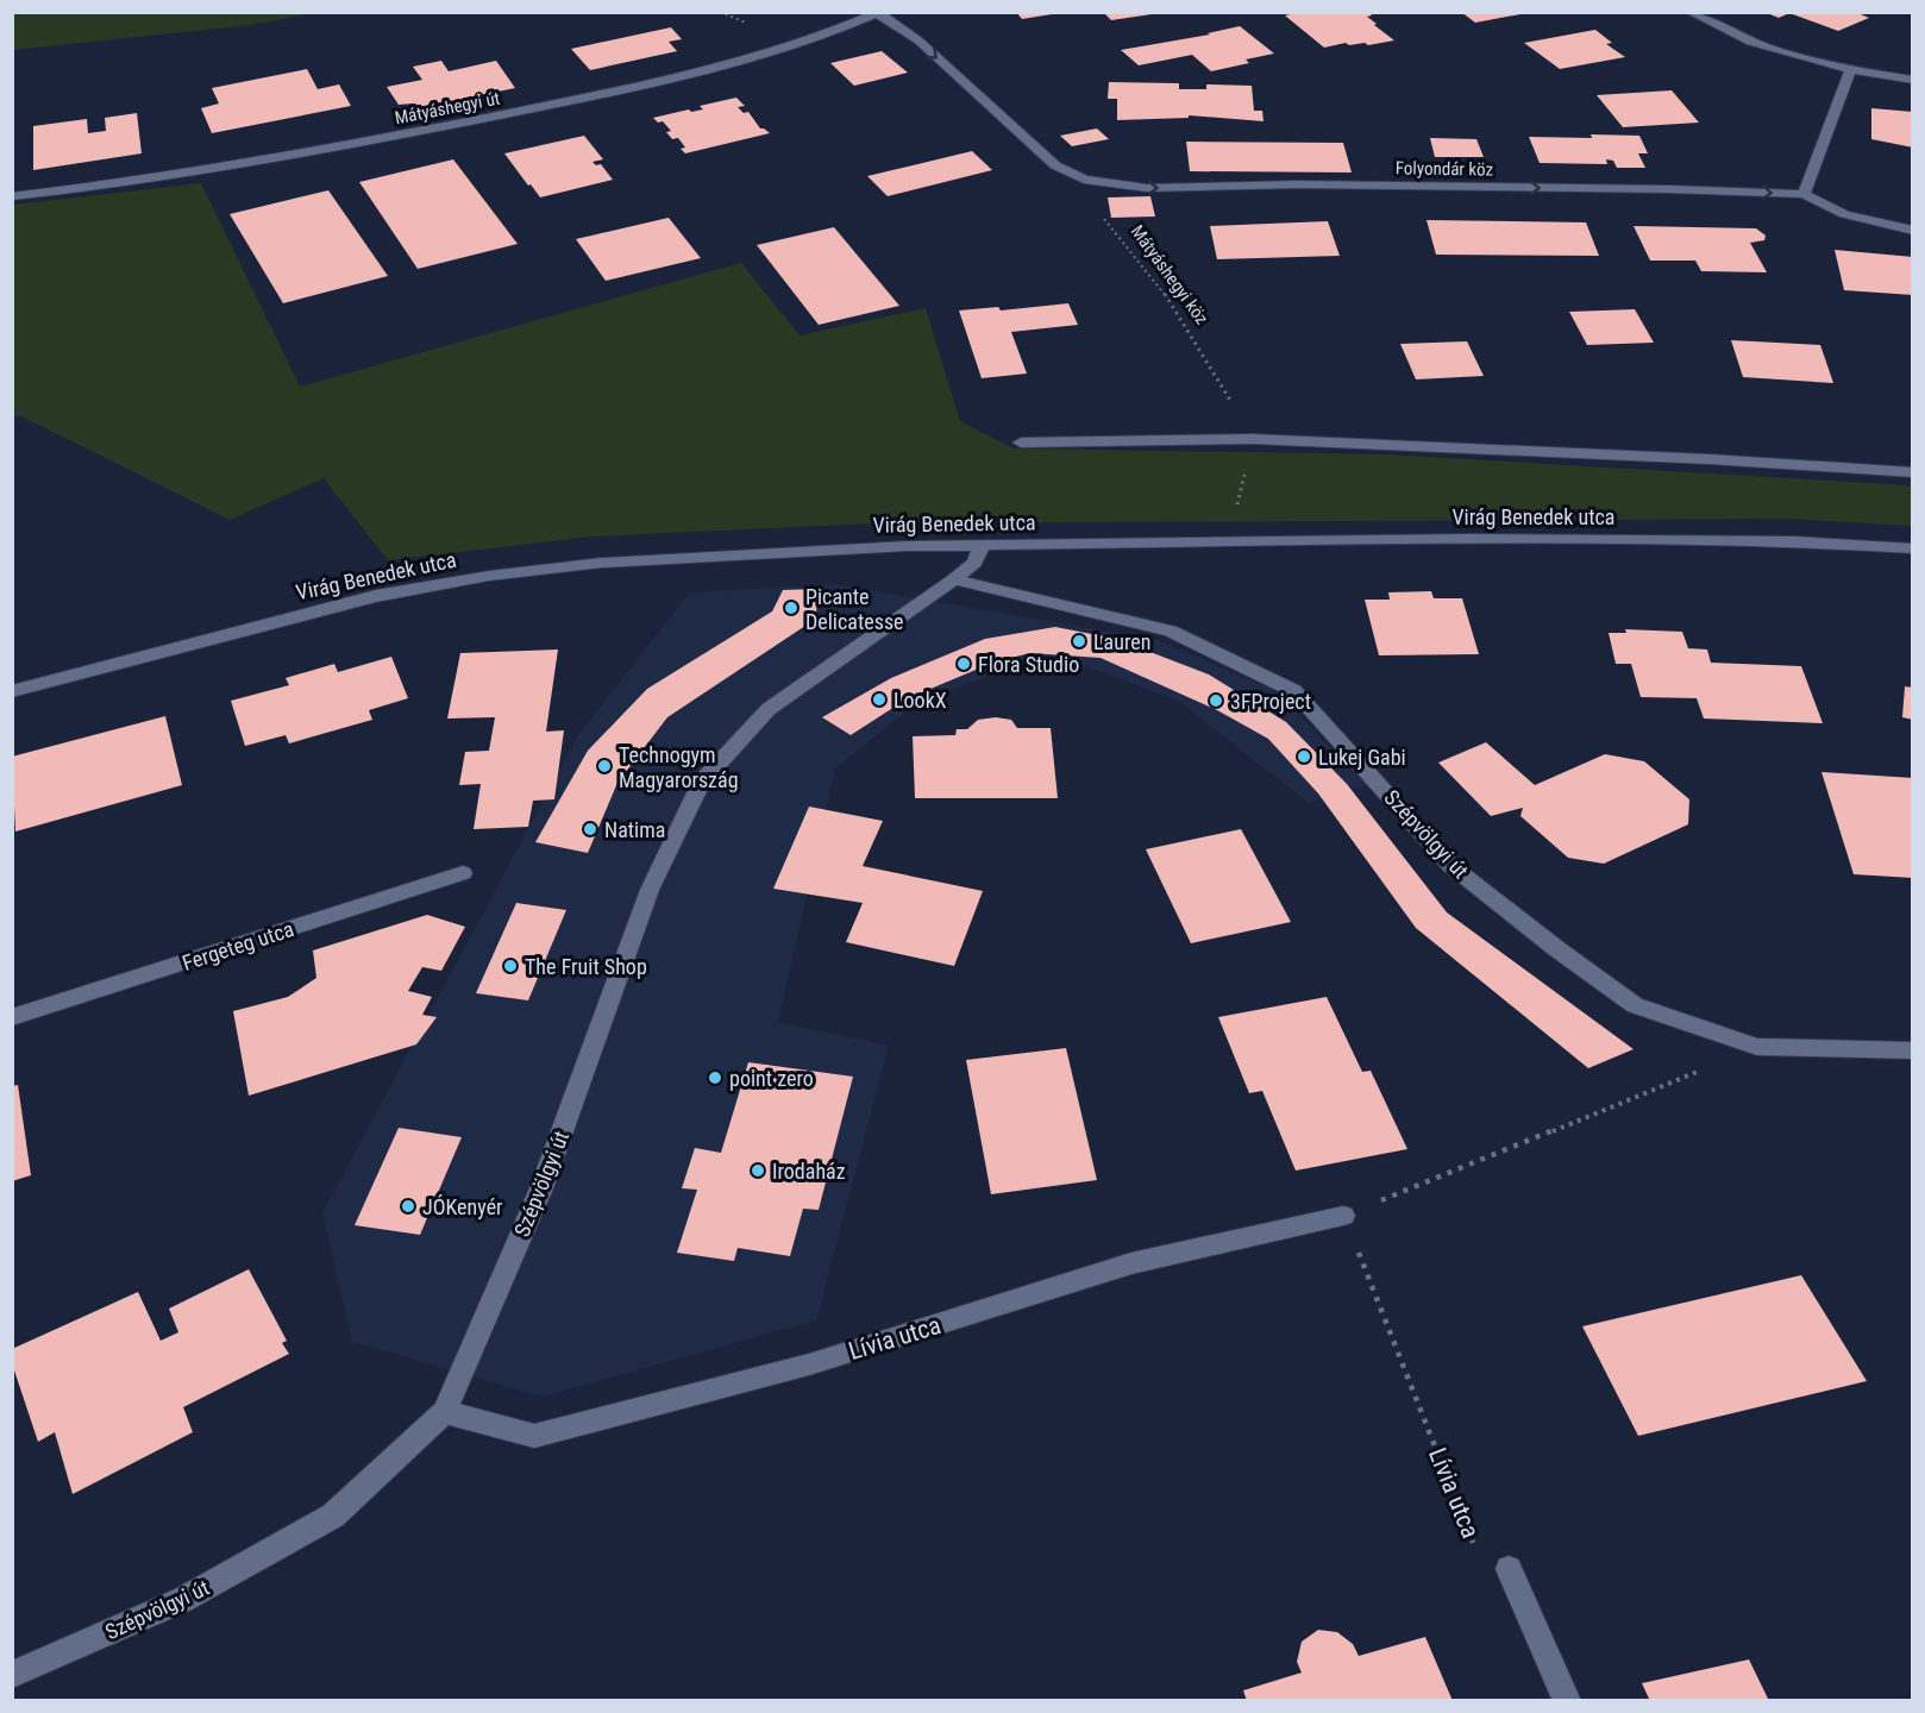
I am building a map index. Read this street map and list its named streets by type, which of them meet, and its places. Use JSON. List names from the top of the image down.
{
  "streets": {
    "street": [
      "Mátyáshegyi út",
      "Folyondár köz",
      "Virág Benedek utca",
      "Szépvölgyi út",
      "Fergeteg utca",
      "Lívia utca"
    ],
    "path": ["Mátyáshegyi köz"]
  },
  "crossings": [
    ["Folyondár köz", "Mátyáshegyi köz"],
    ["Virág Benedek utca", "Szépvölgyi út"],
    ["Szépvölgyi út", "Lívia utca"]
  ],
  "one_way": ["Folyondár köz"],
  "places": [
    "Picante Delicatesse",
    "Lauren",
    "Flora Studio",
    "LookX",
    "3FProject",
    "Lukej Gabi",
    "Technogym Magyarország",
    "Natima",
    "The Fruit Shop",
    "point zero",
    "Irodaház",
    "JÓKenyér"
  ]
}
